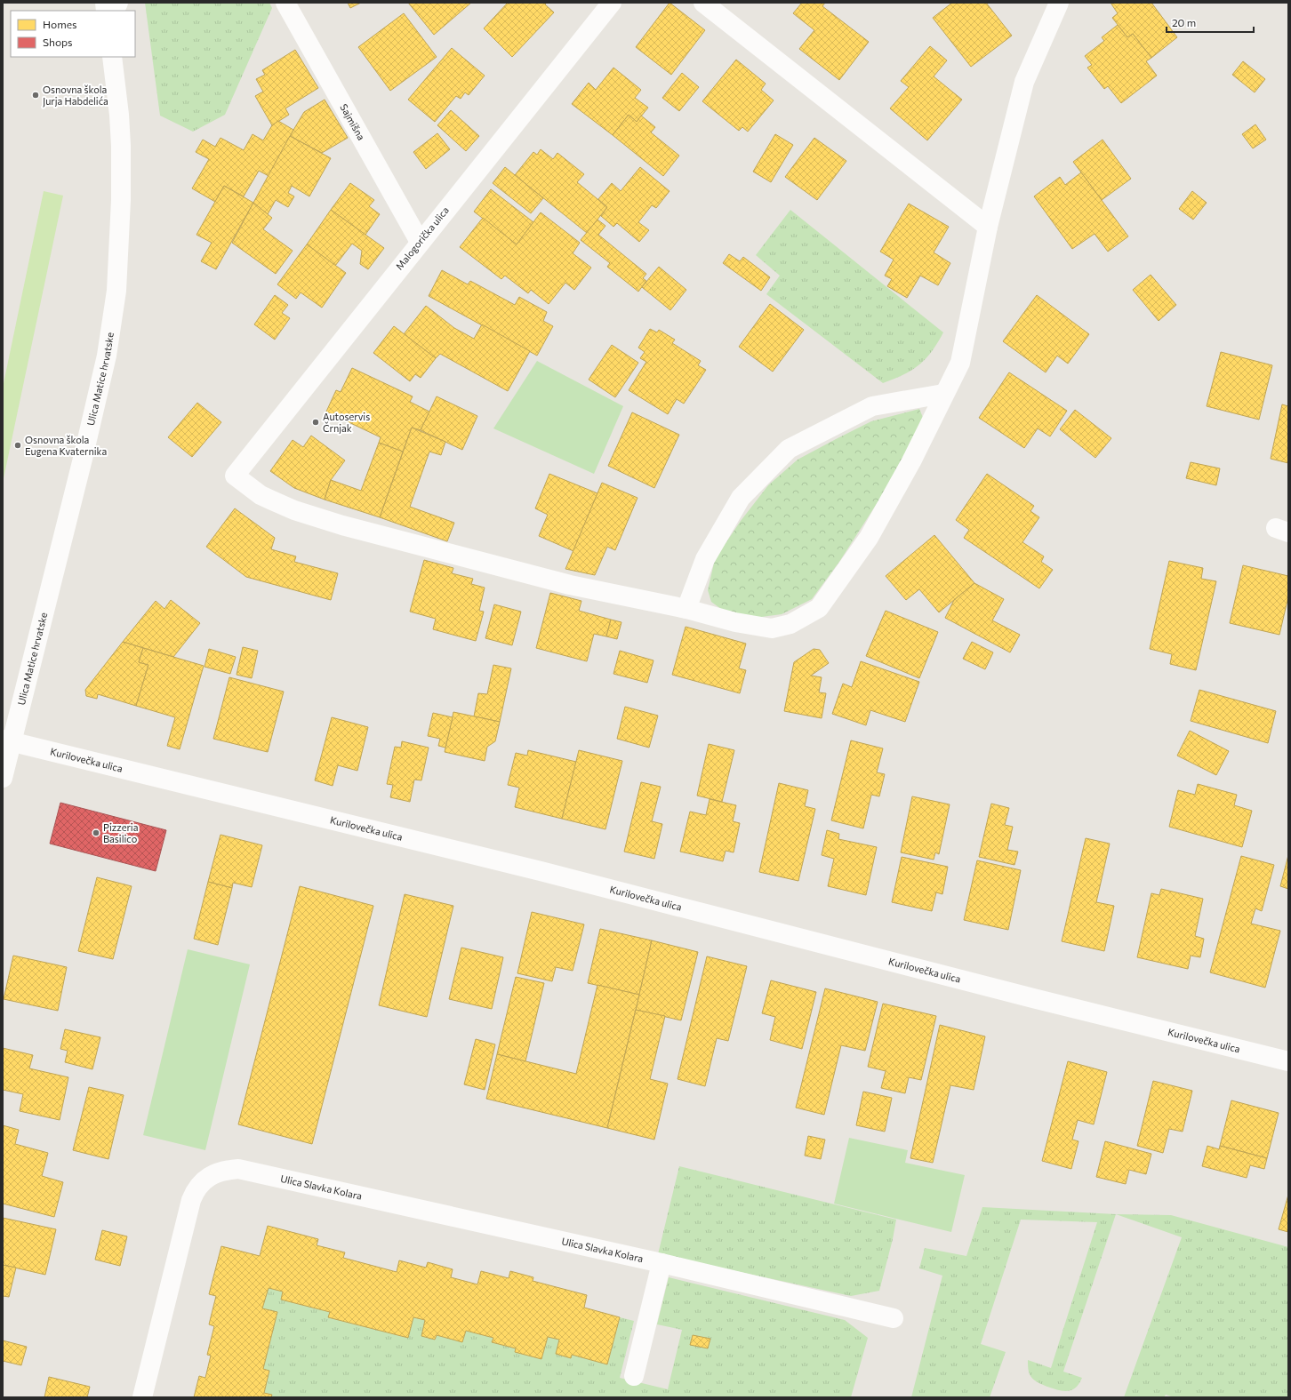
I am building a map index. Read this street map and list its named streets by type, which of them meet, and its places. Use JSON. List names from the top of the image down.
{
  "streets": {
    "street": [
      "Sajmišna",
      "Malogorička ulica",
      "Ulica Matice hrvatske",
      "Kurilovečka ulica",
      "Ulica Slavka Kolara"
    ]
  },
  "crossings": [
    ["Sajmišna", "Malogorička ulica"],
    ["Ulica Matice hrvatske", "Kurilovečka ulica"]
  ],
  "places": [
    "Osnovna škola Jurja Habdelića",
    "Autoservis Črnjak",
    "Osnovna škola Eugena Kvaternika",
    "Pizzeria Basilico"
  ],
  "legend": ["Homes", "Shops"],
  "scale_bar": "20 m"
}
